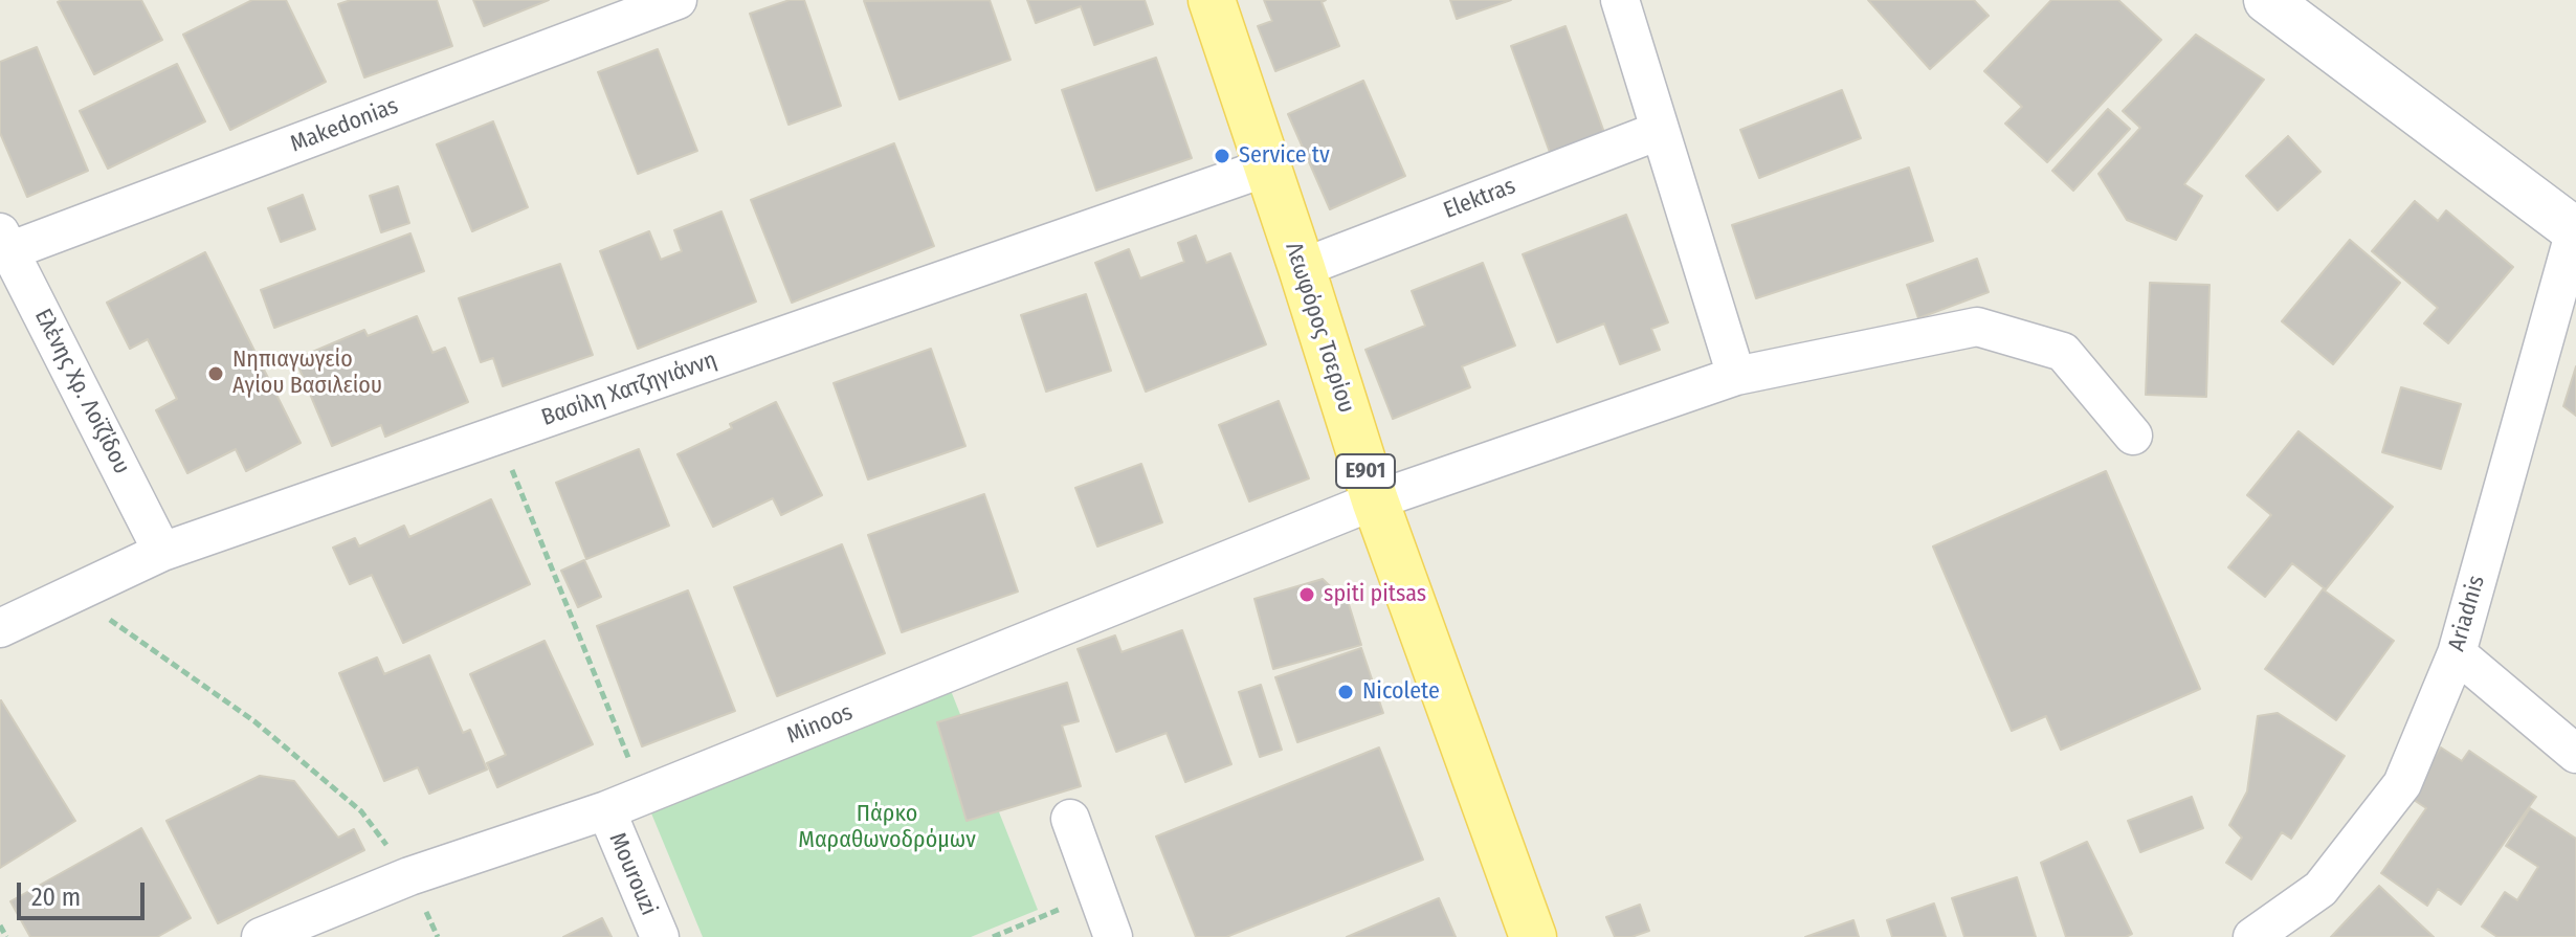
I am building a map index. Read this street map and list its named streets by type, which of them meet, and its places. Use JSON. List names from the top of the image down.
{
  "streets": {
    "main road": ["Λεωφόρος Τσερίου", "E901"],
    "street": [
      "Makedonias",
      "Elektras",
      "Βασίλη Χατζηγιάννη",
      "Ελένης Χρ. Λοϊζίδου",
      "Ariadnis",
      "Minoos",
      "Mourouzi"
    ]
  },
  "crossings": [
    ["Makedonias", "Ελένης Χρ. Λοϊζίδου"],
    ["Elektras", "Λεωφόρος Τσερίου"],
    ["Λεωφόρος Τσερίου", "Βασίλη Χατζηγιάννη"],
    ["Λεωφόρος Τσερίου", "Minoos"],
    ["Βασίλη Χατζηγιάννη", "Ελένης Χρ. Λοϊζίδου"],
    ["Minoos", "Mourouzi"]
  ],
  "parks": ["Πάρκο Μαραθωνοδρόμων"],
  "places": [
    "Service tv",
    "Νηπιαγωγείο Αγίου Βασιλείου",
    "spiti pitsas",
    "Nicolete"
  ],
  "scale_bar": "20 m"
}
